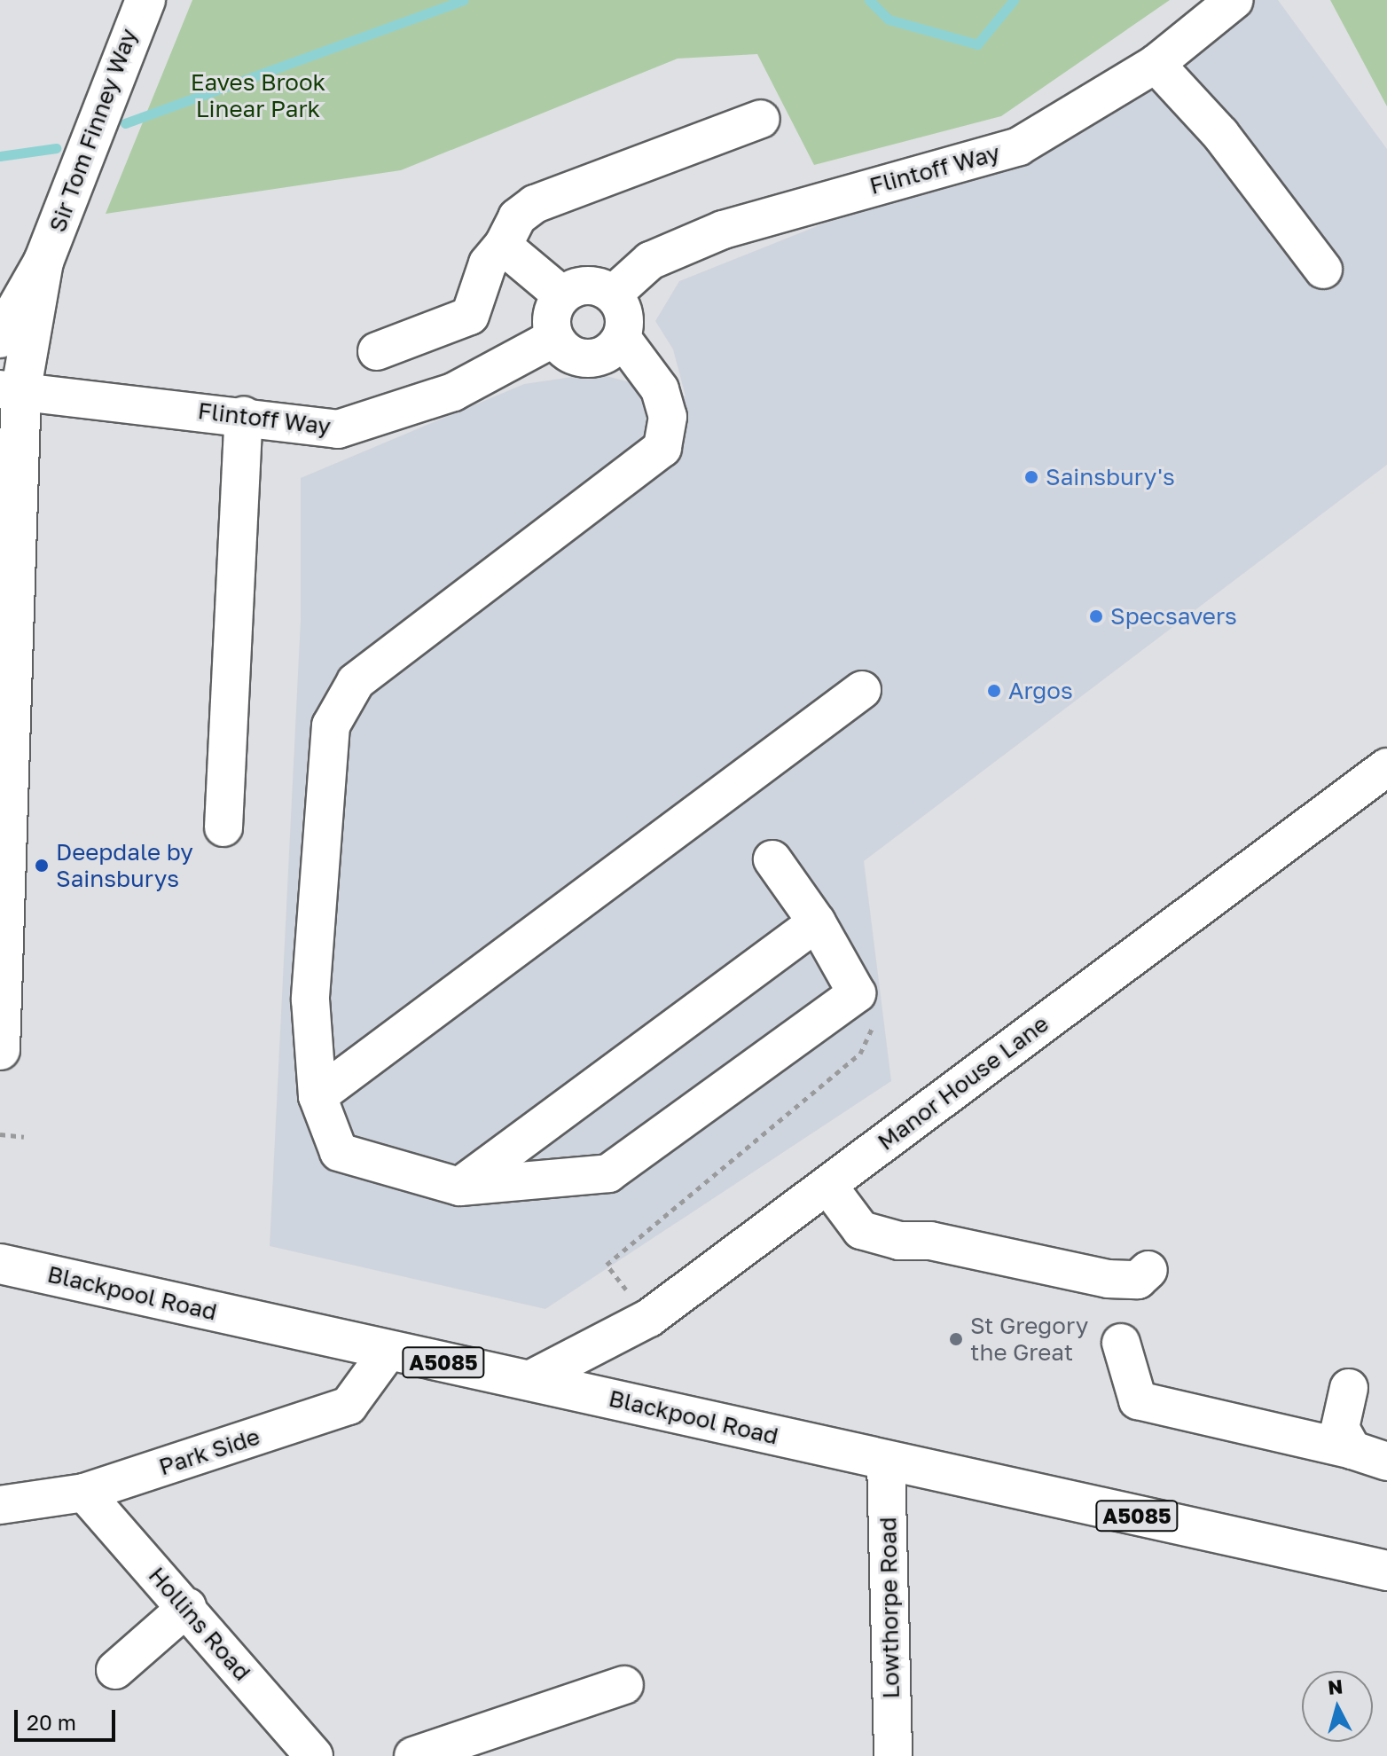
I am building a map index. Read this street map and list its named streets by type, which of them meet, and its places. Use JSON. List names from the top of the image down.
{
  "streets": {
    "main road": ["Sir Tom Finney Way", "Blackpool Road", "A5085"],
    "street": [
      "Flintoff Way",
      "Manor House Lane",
      "Park Side",
      "Lowthorpe Road",
      "Hollins Road"
    ]
  },
  "crossings": [
    ["Sir Tom Finney Way", "Flintoff Way"],
    ["Manor House Lane", "Blackpool Road"],
    ["Blackpool Road", "Park Side"],
    ["Blackpool Road", "Lowthorpe Road"],
    ["Park Side", "Hollins Road"]
  ],
  "parks": ["Eaves Brook Linear Park"],
  "places": [
    "Sainsbury's",
    "Specsavers",
    "Argos",
    "Deepdale by Sainsburys",
    "St Gregory the Great"
  ],
  "scale_bar": "20 m",
  "north": "top"
}
